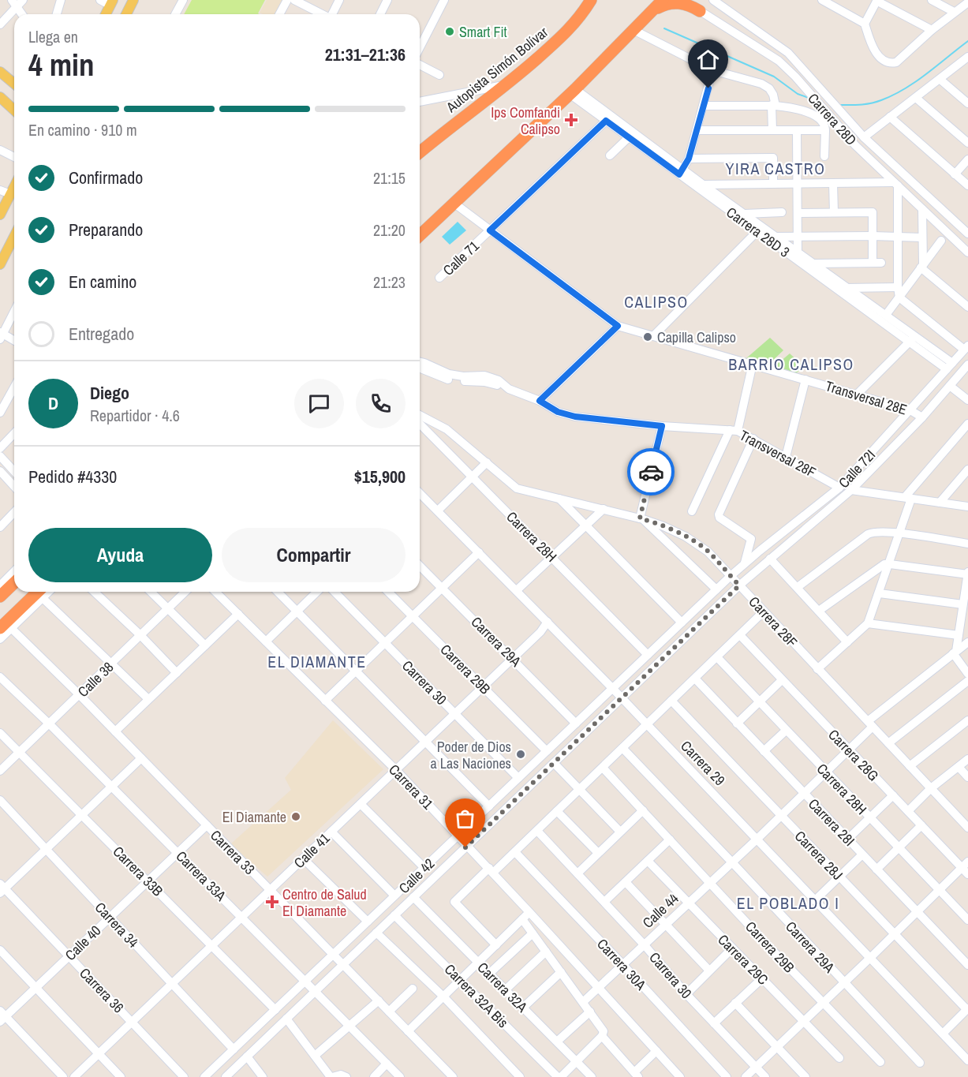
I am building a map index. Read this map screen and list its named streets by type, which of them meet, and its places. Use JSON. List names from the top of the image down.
{
  "streets": {
    "highway": ["Autopista Simón Bolívar"],
    "street": [
      "Carrera 28D",
      "Carrera 28D 3",
      "Calle 71",
      "Transversal 28E",
      "Transversal 28F",
      "Calle 72I",
      "Carrera 28H",
      "Carrera 28F",
      "Carrera 29A",
      "Carrera 29B",
      "Calle 38",
      "Carrera 30",
      "Carrera 28G",
      "Carrera 29",
      "Carrera 31",
      "Carrera 28I",
      "Calle 41",
      "Carrera 33",
      "Carrera 28J",
      "Carrera 33B",
      "Carrera 33A",
      "Calle 42",
      "Calle 44",
      "Carrera 34",
      "Calle 40",
      "Carrera 29C",
      "Carrera 30A",
      "Carrera 32A",
      "Carrera 36",
      "Carrera 32A Bis"
    ]
  },
  "crossings": [
    ["Carrera 28D 3", "Calle 71"],
    ["Carrera 28D 3", "Calle 72I"],
    ["Transversal 28E", "Calle 72I"],
    ["Transversal 28F", "Calle 72I"],
    ["Calle 72I", "Carrera 28F"],
    ["Calle 72I", "Calle 42"],
    ["Carrera 28H", "Calle 42"],
    ["Carrera 28H", "Calle 44"],
    ["Carrera 28F", "Calle 42"],
    ["Carrera 28F", "Calle 44"],
    ["Carrera 29A", "Calle 41"],
    ["Carrera 29A", "Calle 42"],
    ["Carrera 29A", "Calle 44"],
    ["Carrera 29B", "Calle 41"],
    ["Carrera 29B", "Calle 42"],
    ["Carrera 29B", "Calle 44"],
    ["Calle 38", "Carrera 33"],
    ["Calle 38", "Carrera 33B"],
    ["Calle 38", "Carrera 33A"],
    ["Carrera 30", "Calle 41"],
    ["Carrera 30", "Calle 42"],
    ["Carrera 30", "Calle 44"],
    ["Carrera 28G", "Calle 44"],
    ["Carrera 29", "Calle 41"],
    ["Carrera 29", "Calle 42"],
    ["Carrera 29", "Calle 44"],
    ["Carrera 31", "Calle 41"],
    ["Carrera 31", "Calle 42"],
    ["Carrera 31", "Calle 44"],
    ["Carrera 28I", "Calle 44"],
    ["Calle 41", "Carrera 33"],
    ["Calle 41", "Carrera 33B"],
    ["Calle 41", "Carrera 33A"],
    ["Calle 41", "Carrera 34"],
    ["Calle 41", "Carrera 36"],
    ["Carrera 33", "Calle 42"],
    ["Carrera 33", "Calle 40"],
    ["Carrera 28J", "Calle 44"],
    ["Carrera 33B", "Calle 42"],
    ["Carrera 33B", "Calle 40"],
    ["Carrera 33A", "Calle 42"],
    ["Carrera 33A", "Calle 40"],
    ["Calle 42", "Carrera 34"],
    ["Calle 42", "Carrera 32A"],
    ["Calle 42", "Carrera 32A Bis"],
    ["Calle 44", "Carrera 29C"],
    ["Calle 44", "Carrera 30A"],
    ["Carrera 34", "Calle 40"],
    ["Calle 40", "Carrera 36"]
  ],
  "districts": [
    "YIRA CASTRO",
    "CALIPSO",
    "BARRIO CALIPSO",
    "EL DIAMANTE",
    "EL POBLADO I"
  ],
  "places": {
    "other": [
      "Smart Fit",
      "Capilla Calipso",
      "Poder de Dios a Las Naciones",
      "El Diamante"
    ],
    "health": ["Ips Comfandi Calipso", "Centro de Salud El Diamante"]
  },
  "page": {
    "heading": ["4 min", "Llega en", "21:31–21:36"],
    "panel": [
      "Diego",
      "Repartidor · 4.6",
      "Pedido #4330",
      "$15,900"
    ],
    "bar": "En camino · 910 m",
    "list": [
      ["Confirmado", "21:15"],
      ["Preparando", "21:20"],
      ["En camino", "21:23"],
      "Entregado"
    ],
    "round": "D",
    "buttons": ["Ayuda", "Compartir"]
  }
}
